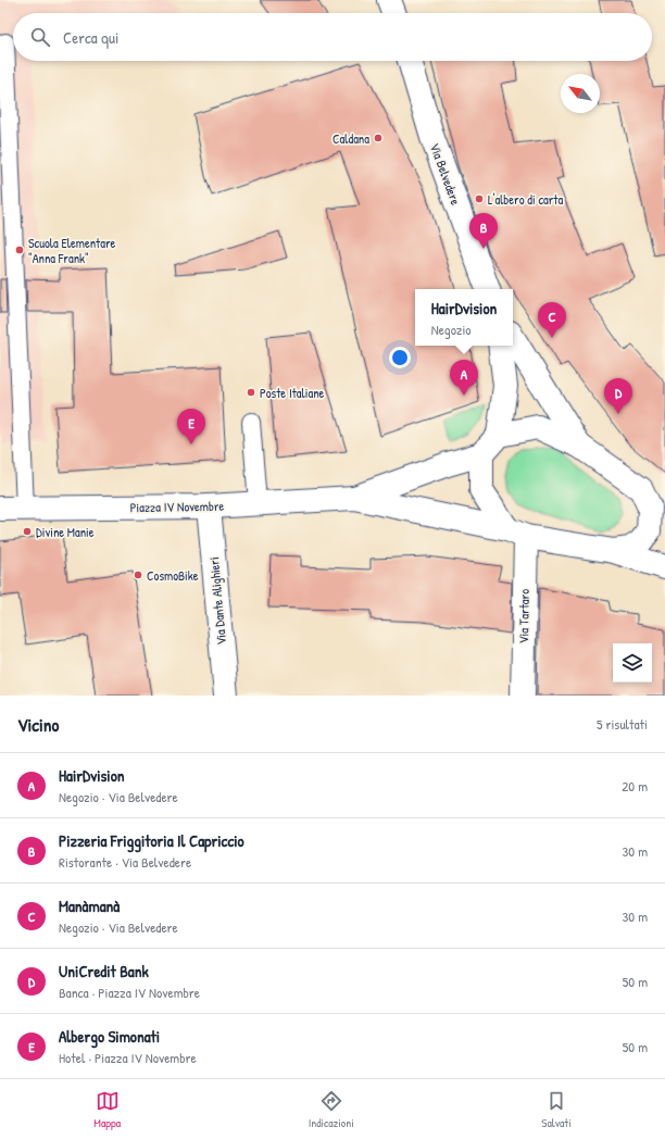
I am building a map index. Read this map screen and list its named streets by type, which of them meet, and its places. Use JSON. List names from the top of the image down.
{
  "streets": {
    "street": [
      "Via Belvedere",
      "Piazza IV Novembre",
      "Via Dante Alighieri",
      "Via Tartaro"
    ]
  },
  "crossings": [
    ["Piazza IV Novembre", "Via Dante Alighieri"],
    ["Piazza IV Novembre", "Via Tartaro"]
  ],
  "places": [
    "Caldana",
    "L'albero di carta",
    "Scuola Elementare \"Anna Frank\"",
    "Poste Italiane",
    "Divine Manie",
    "CosmoBike"
  ],
  "north": "top left",
  "page": {
    "search": "Cerca qui",
    "pins": [
      "B",
      "C",
      "A",
      "D",
      "E"
    ],
    "popup": ["HairDvision", "Negozio"],
    "heading": ["Vicino", "5 risultati"],
    "list": [
      {
        "mark": "A",
        "name": "HairDvision",
        "note": "Negozio · Via Belvedere",
        "value": "20 m"
      },
      {
        "mark": "B",
        "name": "Pizzeria Friggitoria Il Capriccio",
        "note": "Ristorante · Via Belvedere",
        "value": "30 m"
      },
      {
        "mark": "C",
        "name": "Manàmanà",
        "note": "Negozio · Via Belvedere",
        "value": "30 m"
      },
      {
        "mark": "D",
        "name": "UniCredit Bank",
        "note": "Banca · Piazza IV Novembre",
        "value": "50 m"
      },
      {
        "mark": "E",
        "name": "Albergo Simonati",
        "note": "Hotel · Piazza IV Novembre",
        "value": "50 m"
      }
    ],
    "nav": ["Mappa", "Indicazioni", "Salvati"]
  }
}
